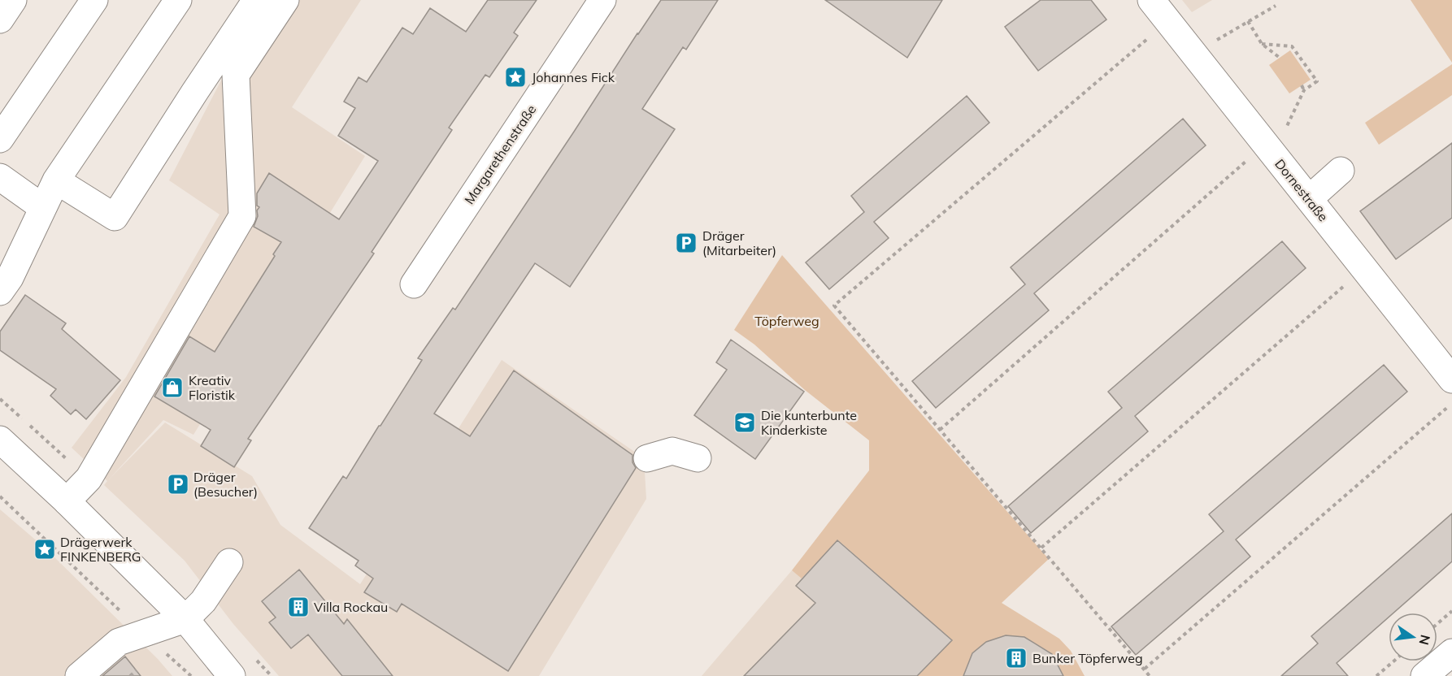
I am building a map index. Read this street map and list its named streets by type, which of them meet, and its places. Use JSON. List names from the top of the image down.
{
  "streets": {
    "street": ["Margarethenstraße", "Dornestraße"]
  },
  "parks": ["Töpferweg"],
  "places": {
    "place": ["Johannes Fick", "Drägerwerk FINKENBERG"],
    "parking": ["Dräger (Mitarbeiter)", "Dräger (Besucher)"],
    "shop": ["Kreativ Floristik"],
    "school or university": ["Die kunterbunte Kinderkiste"],
    "building": ["Villa Rockau", "Bunker Töpferweg"]
  },
  "north": "right"
}
